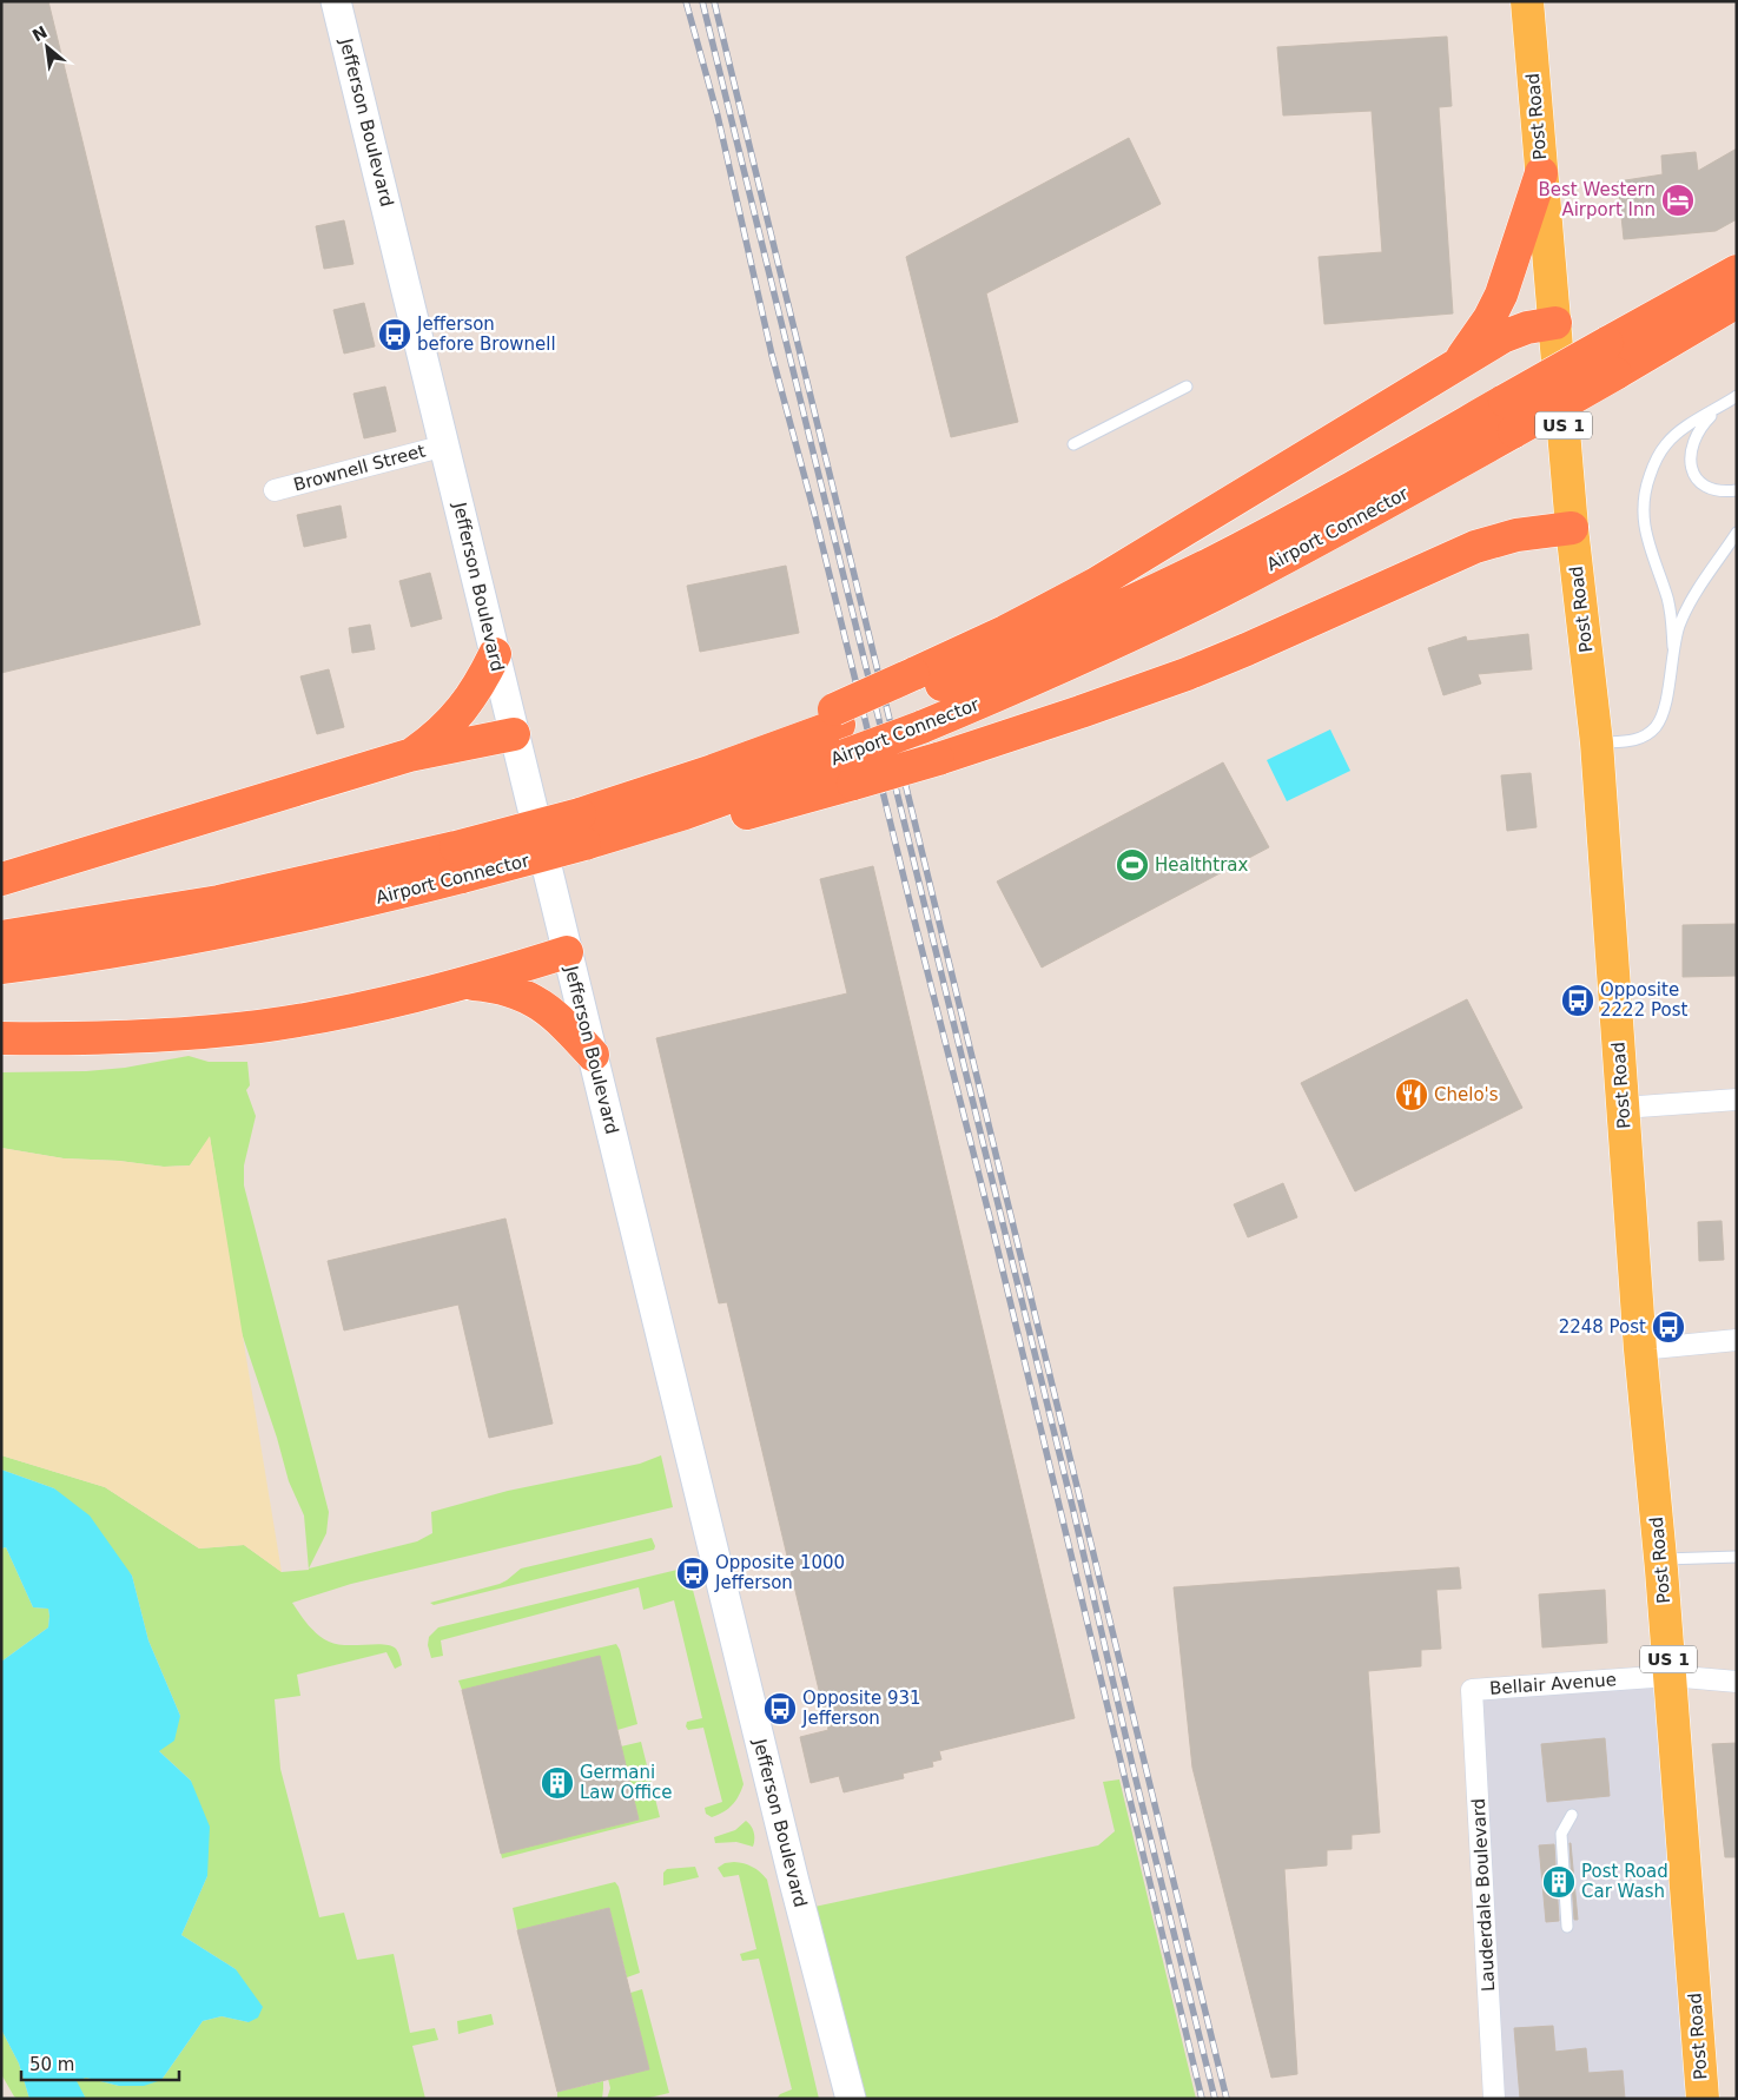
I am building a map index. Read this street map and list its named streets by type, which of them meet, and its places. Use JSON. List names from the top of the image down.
{
  "streets": {
    "highway": ["Airport Connector"],
    "main road": ["Post Road", "Jefferson Boulevard", "US 1"],
    "street": ["Brownell Street", "Bellair Avenue", "Lauderdale Boulevard"]
  },
  "crossings": [
    ["Post Road", "Bellair Avenue"],
    ["Jefferson Boulevard", "Brownell Street"],
    ["Bellair Avenue", "Lauderdale Boulevard"]
  ],
  "places": {
    "hotel": ["Best Western Airport Inn"],
    "bus stop": [
      "Jefferson before Brownell",
      "Opposite 2222 Post",
      "2248 Post",
      "Opposite 1000 Jefferson",
      "Opposite 931 Jefferson"
    ],
    "sports": ["Healthtrax"],
    "restaurant": ["Chelo's"],
    "building": ["Germani Law Office", "Post Road Car Wash"]
  },
  "scale_bar": "50 m",
  "north": "top left"
}
